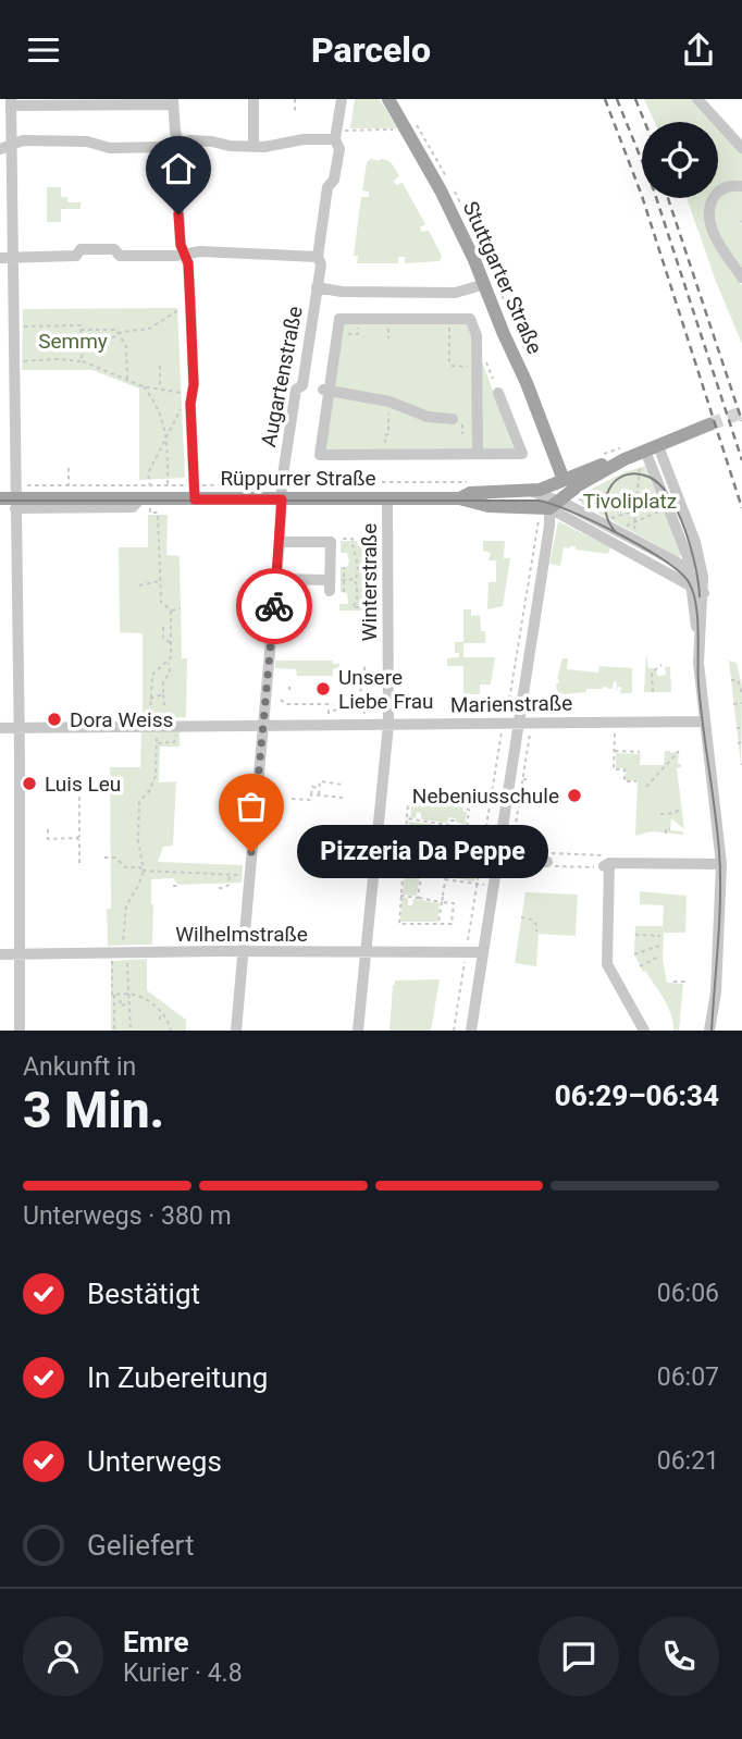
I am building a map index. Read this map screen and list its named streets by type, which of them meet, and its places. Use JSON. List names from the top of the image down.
{
  "streets": {
    "main road": ["Stuttgarter Straße", "Rüppurrer Straße"],
    "street": [
      "Augartenstraße",
      "Winterstraße",
      "Marienstraße",
      "Wilhelmstraße"
    ]
  },
  "crossings": [
    ["Stuttgarter Straße", "Rüppurrer Straße"],
    ["Augartenstraße", "Rüppurrer Straße"],
    ["Augartenstraße", "Marienstraße"],
    ["Augartenstraße", "Wilhelmstraße"],
    ["Rüppurrer Straße", "Winterstraße"],
    ["Winterstraße", "Marienstraße"],
    ["Winterstraße", "Wilhelmstraße"]
  ],
  "parks": ["Semmy", "Tivoliplatz"],
  "places": [
    "Unsere Liebe Frau",
    "Dora Weiss",
    "Luis Leu",
    "Nebeniusschule",
    "Pizzeria Da Peppe"
  ],
  "page": {
    "header": "Parcelo",
    "bubble": "Pizzeria Da Peppe",
    "heading": ["3 Min.", "Ankunft in", "06:29–06:34"],
    "panel": ["Emre", "Kurier · 4.8"],
    "bar": "Unterwegs · 380 m",
    "list": [
      ["Bestätigt", "06:06"],
      ["In Zubereitung", "06:07"],
      ["Unterwegs", "06:21"],
      "Geliefert"
    ]
  }
}
